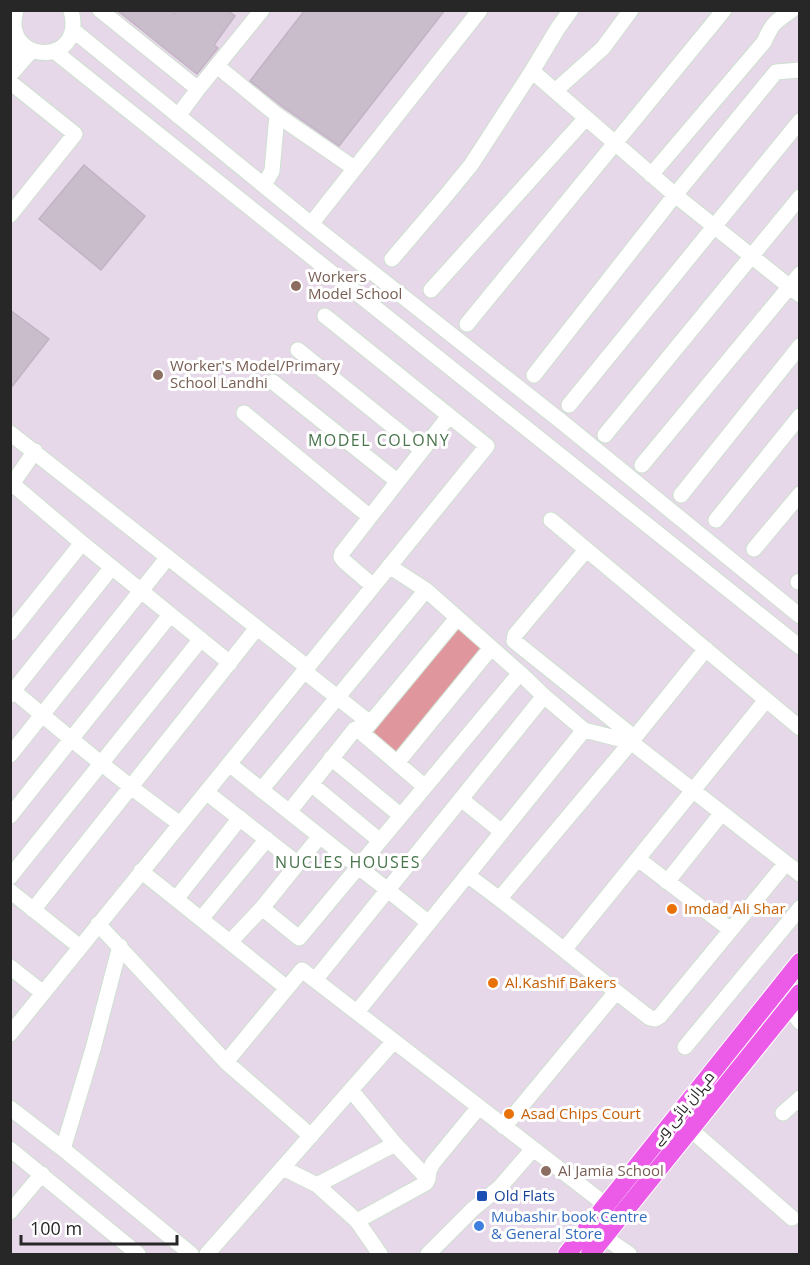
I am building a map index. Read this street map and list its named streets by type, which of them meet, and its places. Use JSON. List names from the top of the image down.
{
  "streets": {
    "main road": ["مہران ہائی وے"]
  },
  "districts": ["MODEL COLONY", "NUCLES HOUSES"],
  "places": {
    "other": [
      "Workers Model School",
      "Worker's Model/Primary School Landhi",
      "Imdad Ali Shar",
      "Al.Kashif Bakers",
      "Asad Chips Court",
      "Al Jamia School",
      "Mubashir book Centre & General Store"
    ],
    "transit": ["Old Flats"]
  },
  "scale_bar": "100 m"
}
